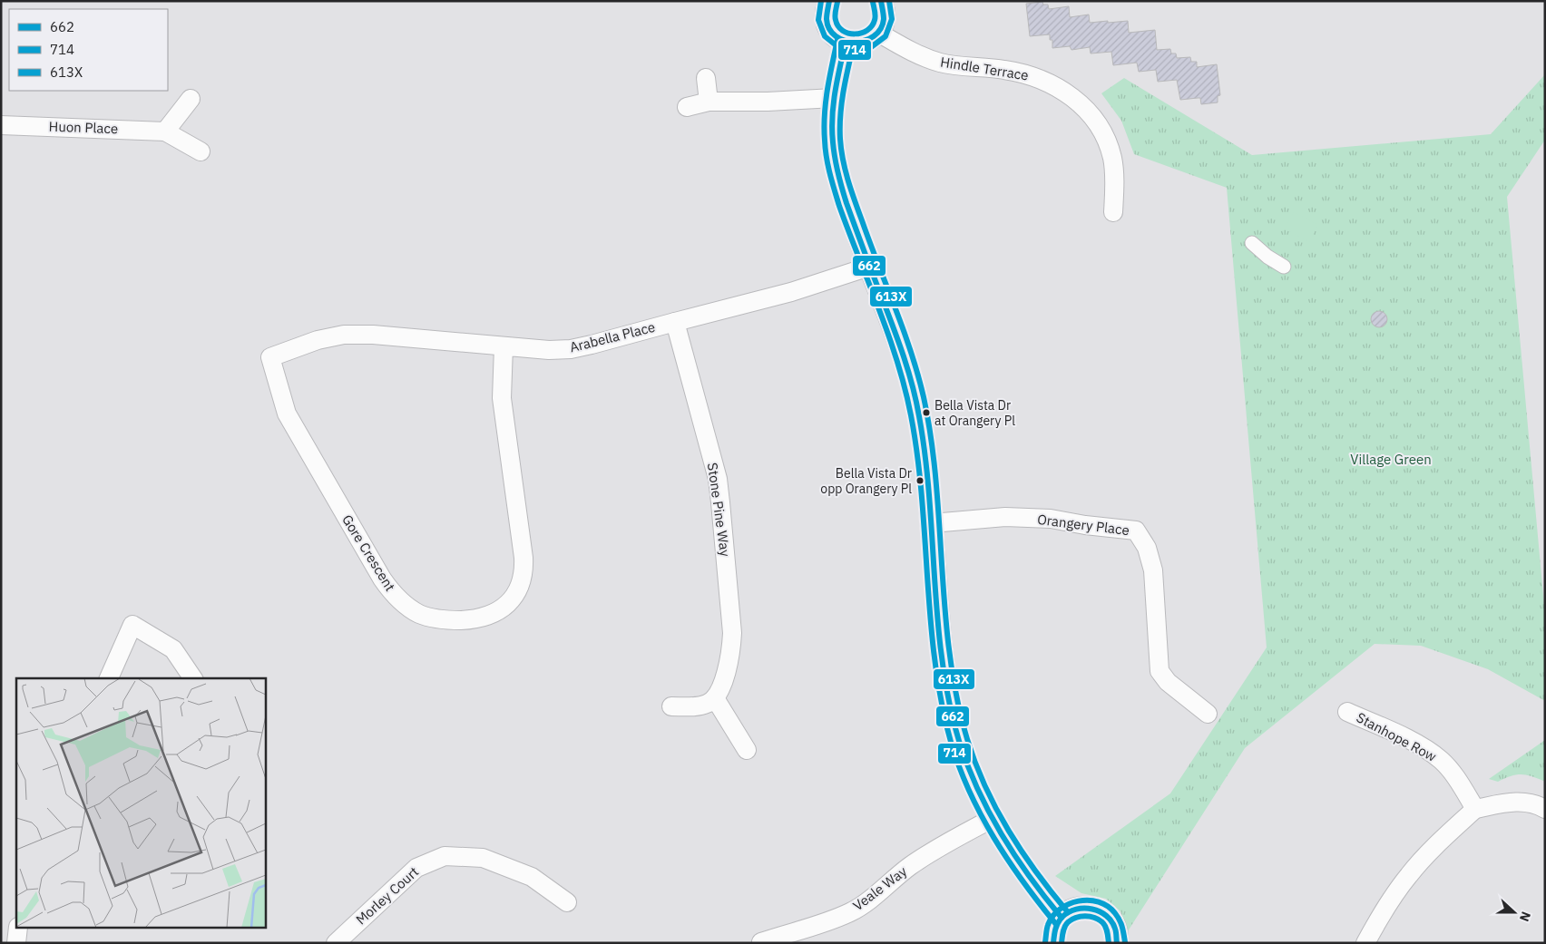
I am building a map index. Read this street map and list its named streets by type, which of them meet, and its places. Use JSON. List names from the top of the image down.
{
  "streets": {
    "street": [
      "Hindle Terrace",
      "Huon Place",
      "Arabella Place",
      "Stone Pine Way",
      "Orangery Place",
      "Gore Crescent",
      "Stanhope Row",
      "Veale Way",
      "Morley Court"
    ]
  },
  "crossings": [
    ["Arabella Place", "Stone Pine Way"],
    ["Arabella Place", "Gore Crescent"]
  ],
  "parks": ["Village Green"],
  "places": ["Bella Vista Dr at Orangery Pl", "Bella Vista Dr opp Orangery Pl"],
  "lines": ["transit line 662", "transit line 714", "transit line 613X"],
  "legend": ["662", "714", "613X"],
  "north": "right"
}
